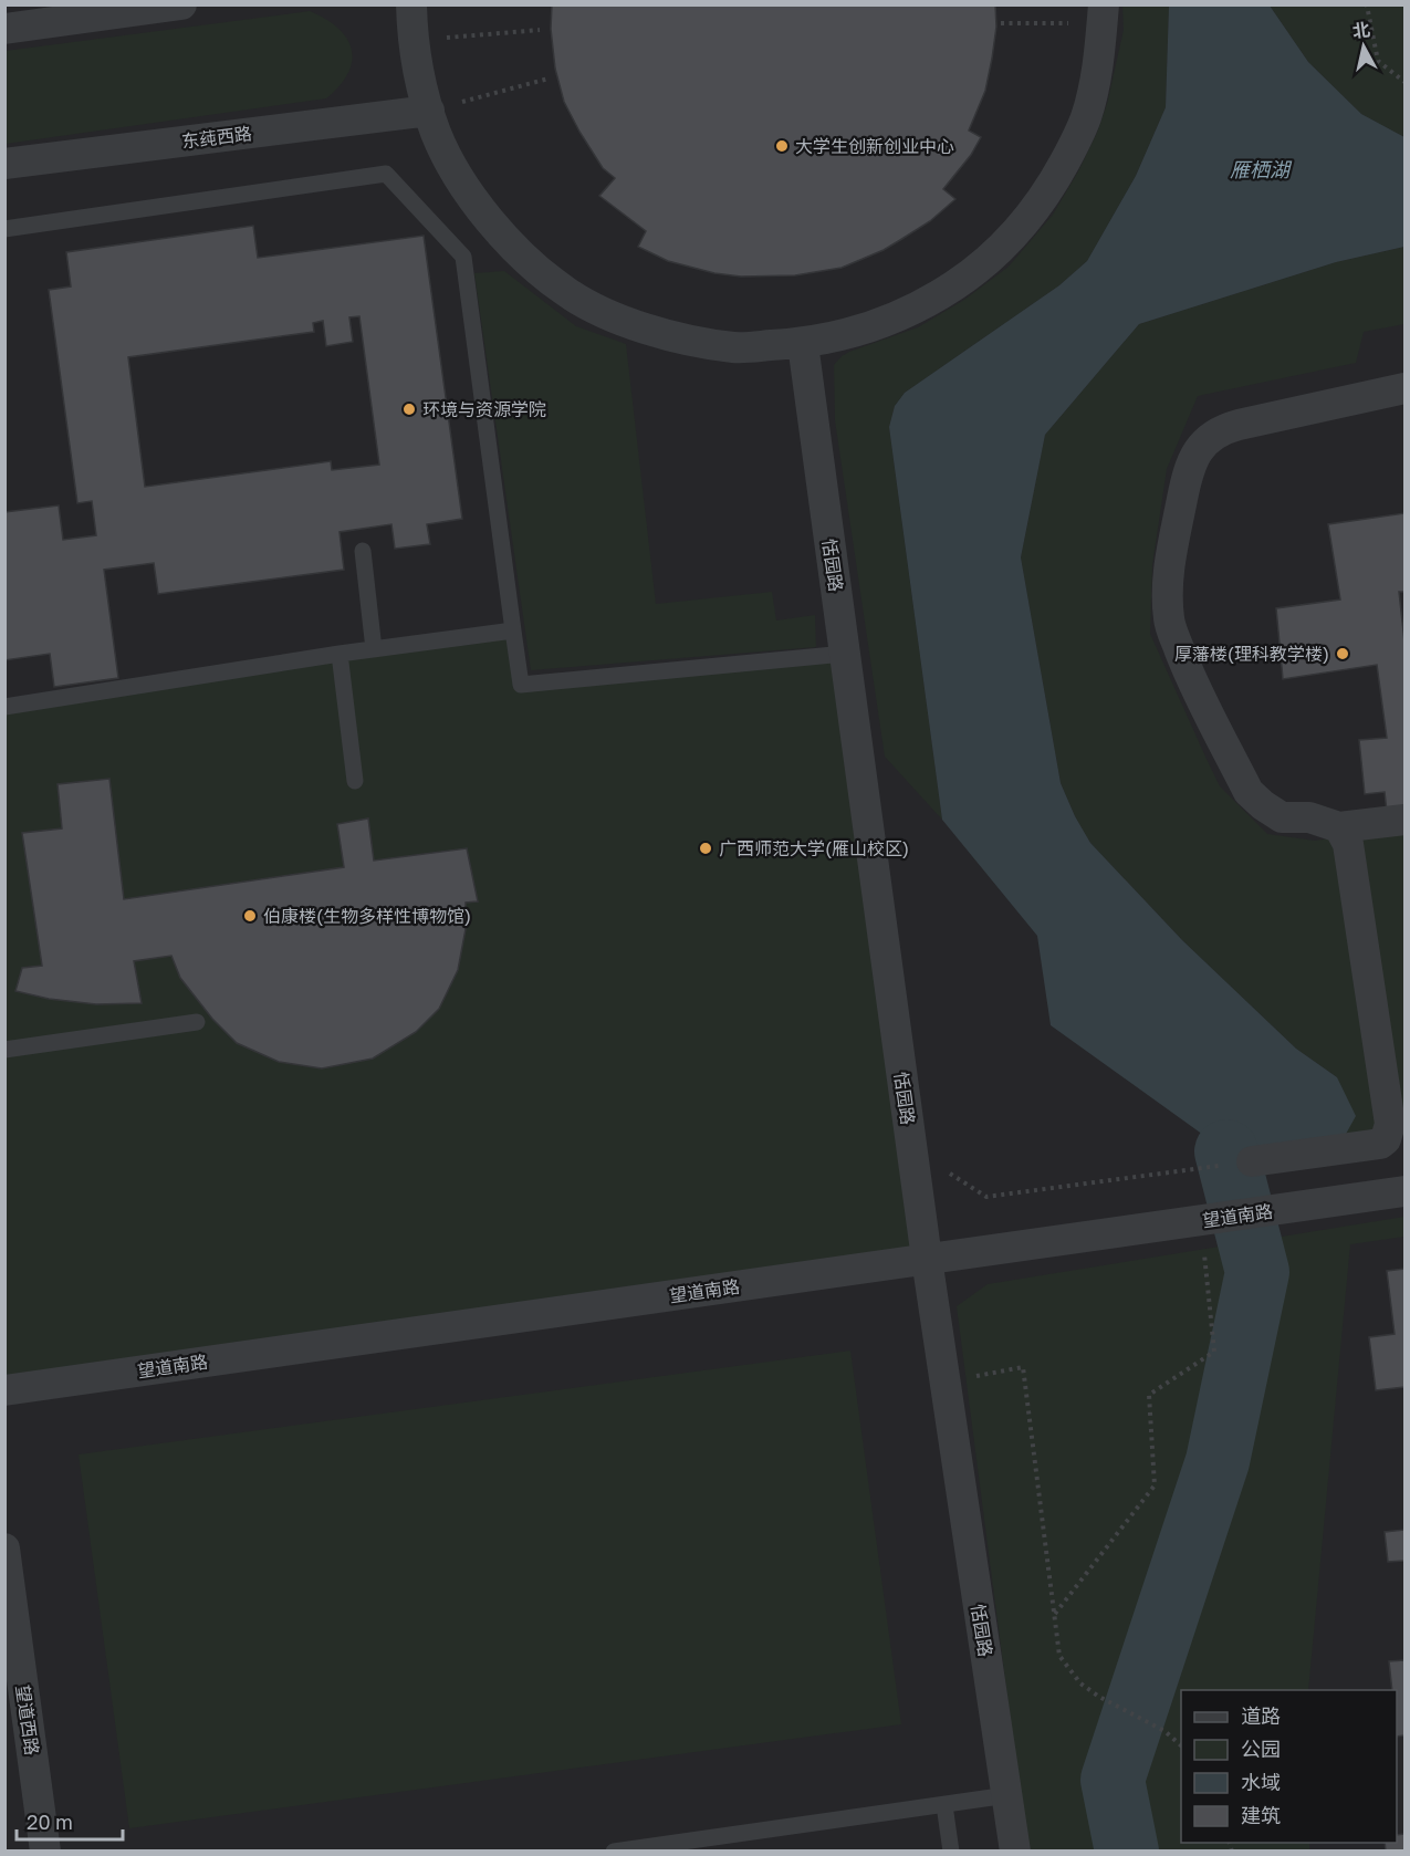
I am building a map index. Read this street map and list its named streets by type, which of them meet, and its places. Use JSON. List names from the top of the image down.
{
  "streets": {
    "street": [
      "东莼西路",
      "恬园路",
      "望道南路",
      "望道西路"
    ]
  },
  "crossings": [
    ["恬园路", "望道南路"]
  ],
  "water": ["雁栖湖"],
  "places": [
    "大学生创新创业中心",
    "环境与资源学院",
    "厚藩楼(理科教学楼)",
    "广西师范大学(雁山校区)",
    "伯康楼(生物多样性博物馆)"
  ],
  "legend": [
    "道路",
    "公园",
    "水域",
    "建筑"
  ],
  "scale_bar": "20 m",
  "north": "top"
}
